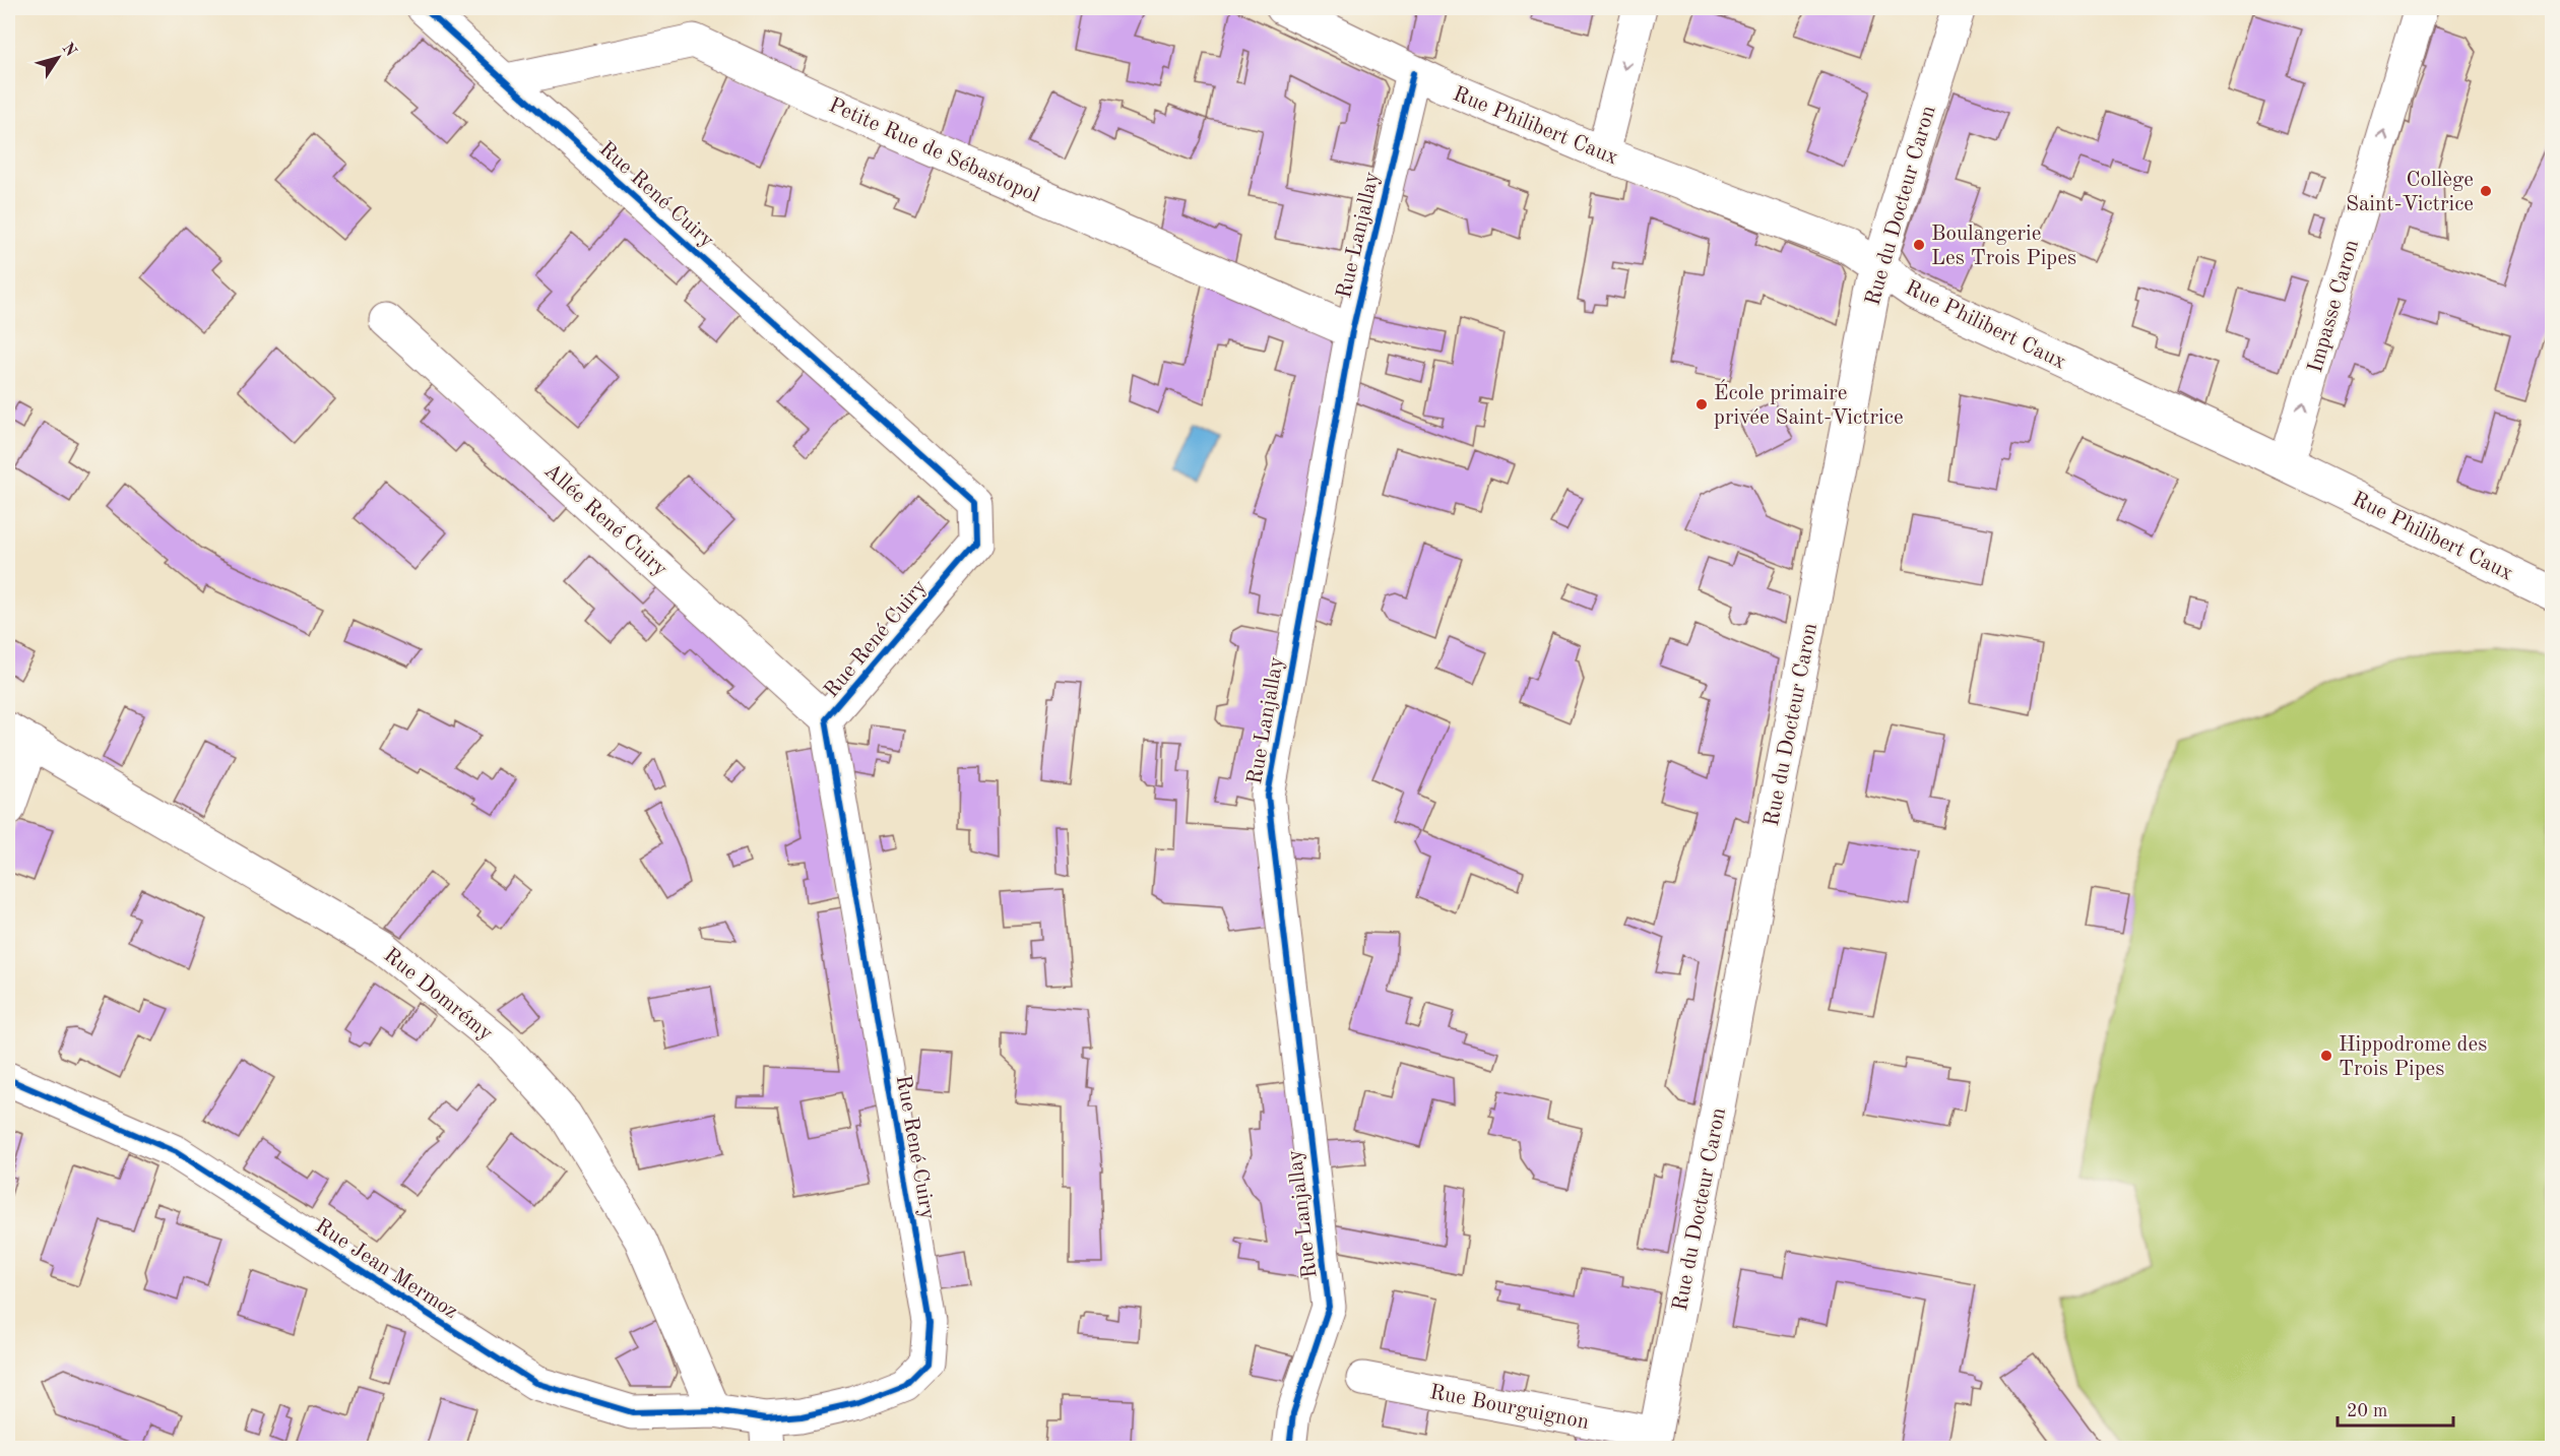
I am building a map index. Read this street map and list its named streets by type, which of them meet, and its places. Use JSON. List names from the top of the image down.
{
  "streets": {
    "street": [
      "Rue Philibert Caux",
      "Petite Rue de Sébastopol",
      "Rue René Cuiry",
      "Rue du Docteur Caron",
      "Rue Lanjallay",
      "Impasse Caron",
      "Allée René Cuiry",
      "Rue Domrémy",
      "Rue Jean Mermoz",
      "Rue Bourguignon"
    ]
  },
  "crossings": [
    ["Rue Philibert Caux", "Rue du Docteur Caron"],
    ["Rue Philibert Caux", "Rue Lanjallay"],
    ["Rue Philibert Caux", "Impasse Caron"],
    ["Petite Rue de Sébastopol", "Rue René Cuiry"],
    ["Petite Rue de Sébastopol", "Rue Lanjallay"],
    ["Rue René Cuiry", "Allée René Cuiry"],
    ["Rue René Cuiry", "Rue Jean Mermoz"],
    ["Rue du Docteur Caron", "Rue Bourguignon"],
    ["Rue Domrémy", "Rue Jean Mermoz"]
  ],
  "one_way": ["Impasse Caron"],
  "places": [
    "Collège Saint-Victrice",
    "Boulangerie Les Trois Pipes",
    "École primaire privée Saint-Victrice",
    "Hippodrome des Trois Pipes"
  ],
  "scale_bar": "20 m",
  "north": "top right"
}
